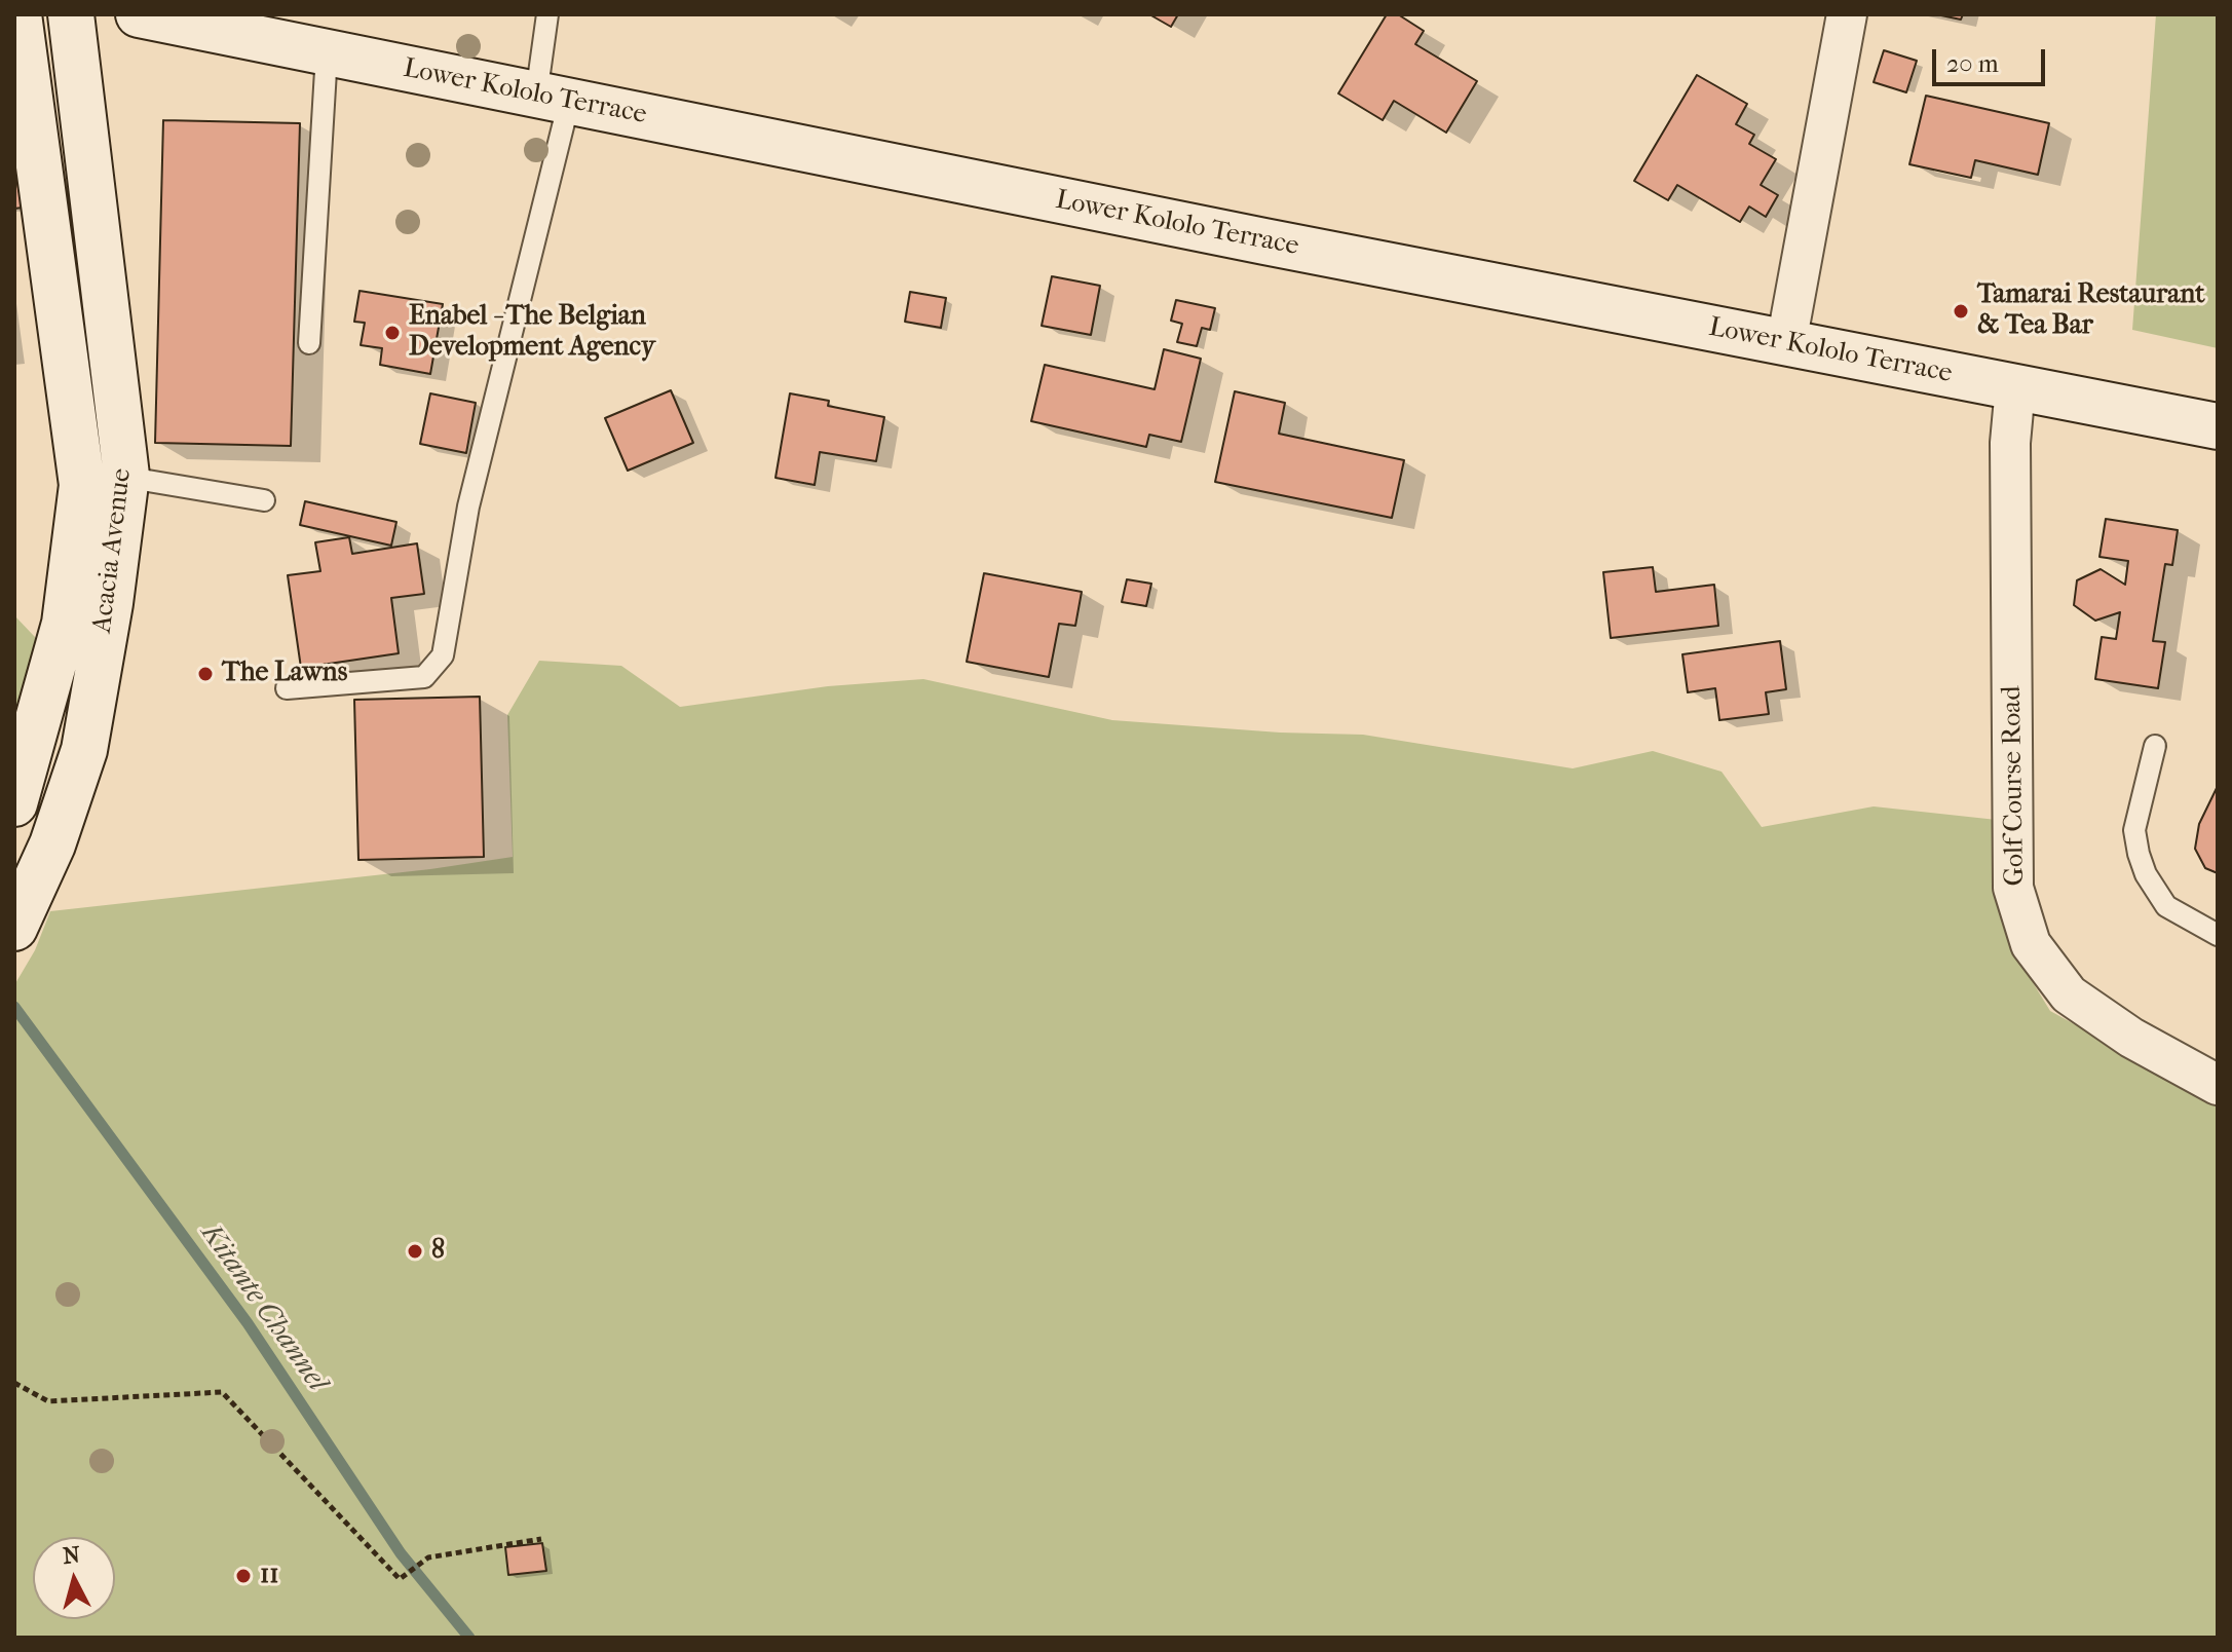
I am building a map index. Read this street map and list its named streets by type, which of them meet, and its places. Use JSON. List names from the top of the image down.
{
  "streets": {
    "street": ["Lower Kololo Terrace", "Acacia Avenue", "Golf Course Road"]
  },
  "crossings": [
    ["Lower Kololo Terrace", "Golf Course Road"]
  ],
  "water": ["Kitante Channel"],
  "places": [
    "Tamarai Restaurant & Tea Bar",
    "Enabel - The Belgian Development Agency",
    "The Lawns",
    "8",
    "11"
  ],
  "scale_bar": "20 m",
  "north": "top"
}
